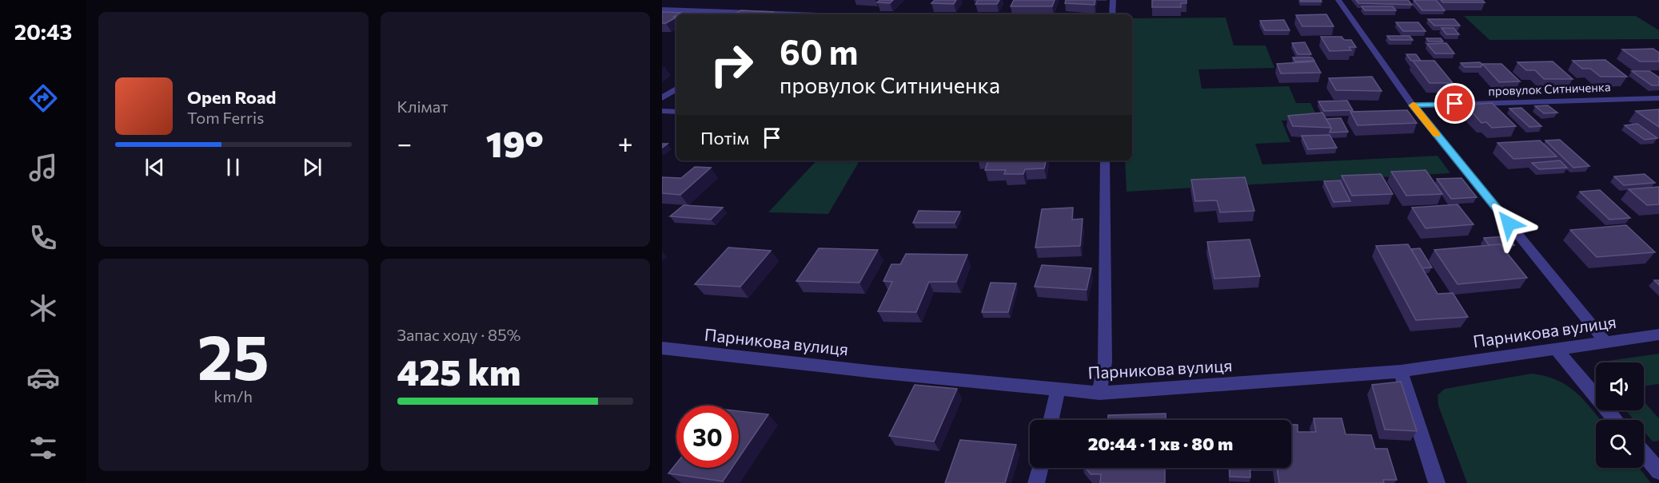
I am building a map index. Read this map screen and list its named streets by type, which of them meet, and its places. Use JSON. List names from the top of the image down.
{
  "streets": {
    "street": ["провулок Ситниченка", "Парникова вулиця"]
  },
  "page": {
    "tabs": "20:43",
    "tile": [
      "Клімат",
      ["25", "km/h"],
      ["Запас ходу · 85%", "425 km"]
    ],
    "turn": ["60 m", "провулок Ситниченка"],
    "song": ["Open Road", "Tom Ferris"],
    "then": "Потім",
    "heat": ["−", "19°", "+"],
    "limit": "30",
    "trip": "20:44 · 1 хв · 80 m"
  }
}
